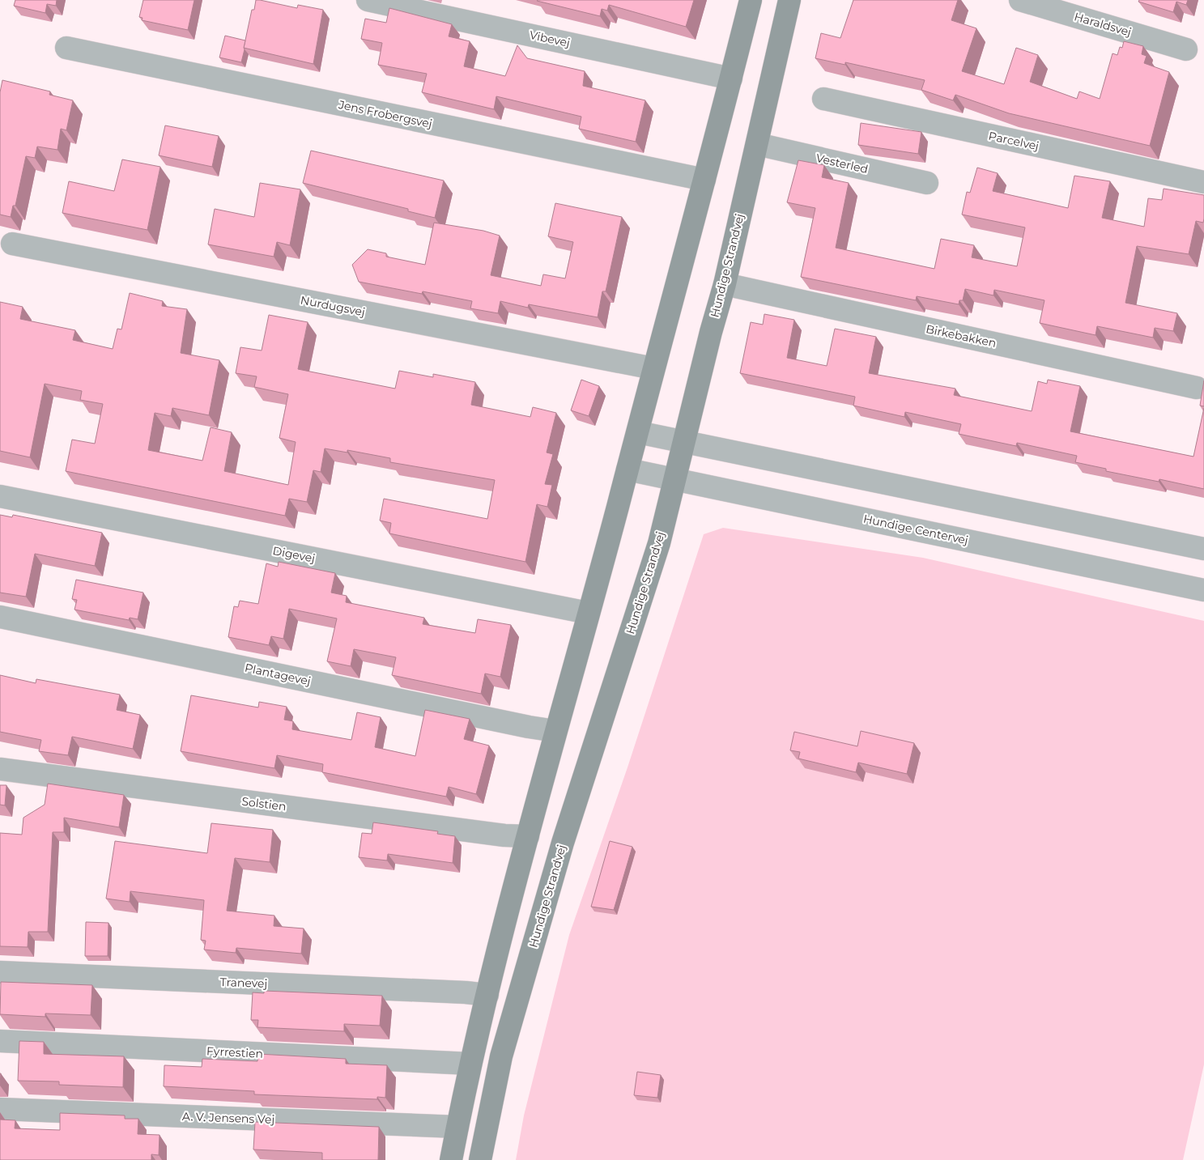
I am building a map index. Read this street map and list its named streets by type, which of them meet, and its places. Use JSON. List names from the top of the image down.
{
  "streets": {
    "main road": ["Hundige Strandvej"],
    "street": [
      "Haraldsvej",
      "Vibevej",
      "Jens Frobergsvej",
      "Parcelvej",
      "Vesterled",
      "Nurdugsvej",
      "Birkebakken",
      "Hundige Centervej",
      "Digevej",
      "Plantagevej",
      "Solstien",
      "Tranevej",
      "Fyrrestien",
      "A. V. Jensens Vej"
    ]
  },
  "crossings": [
    ["Vesterled", "Hundige Strandvej"],
    ["Hundige Strandvej", "Birkebakken"],
    ["Hundige Strandvej", "Hundige Centervej"]
  ]
}
